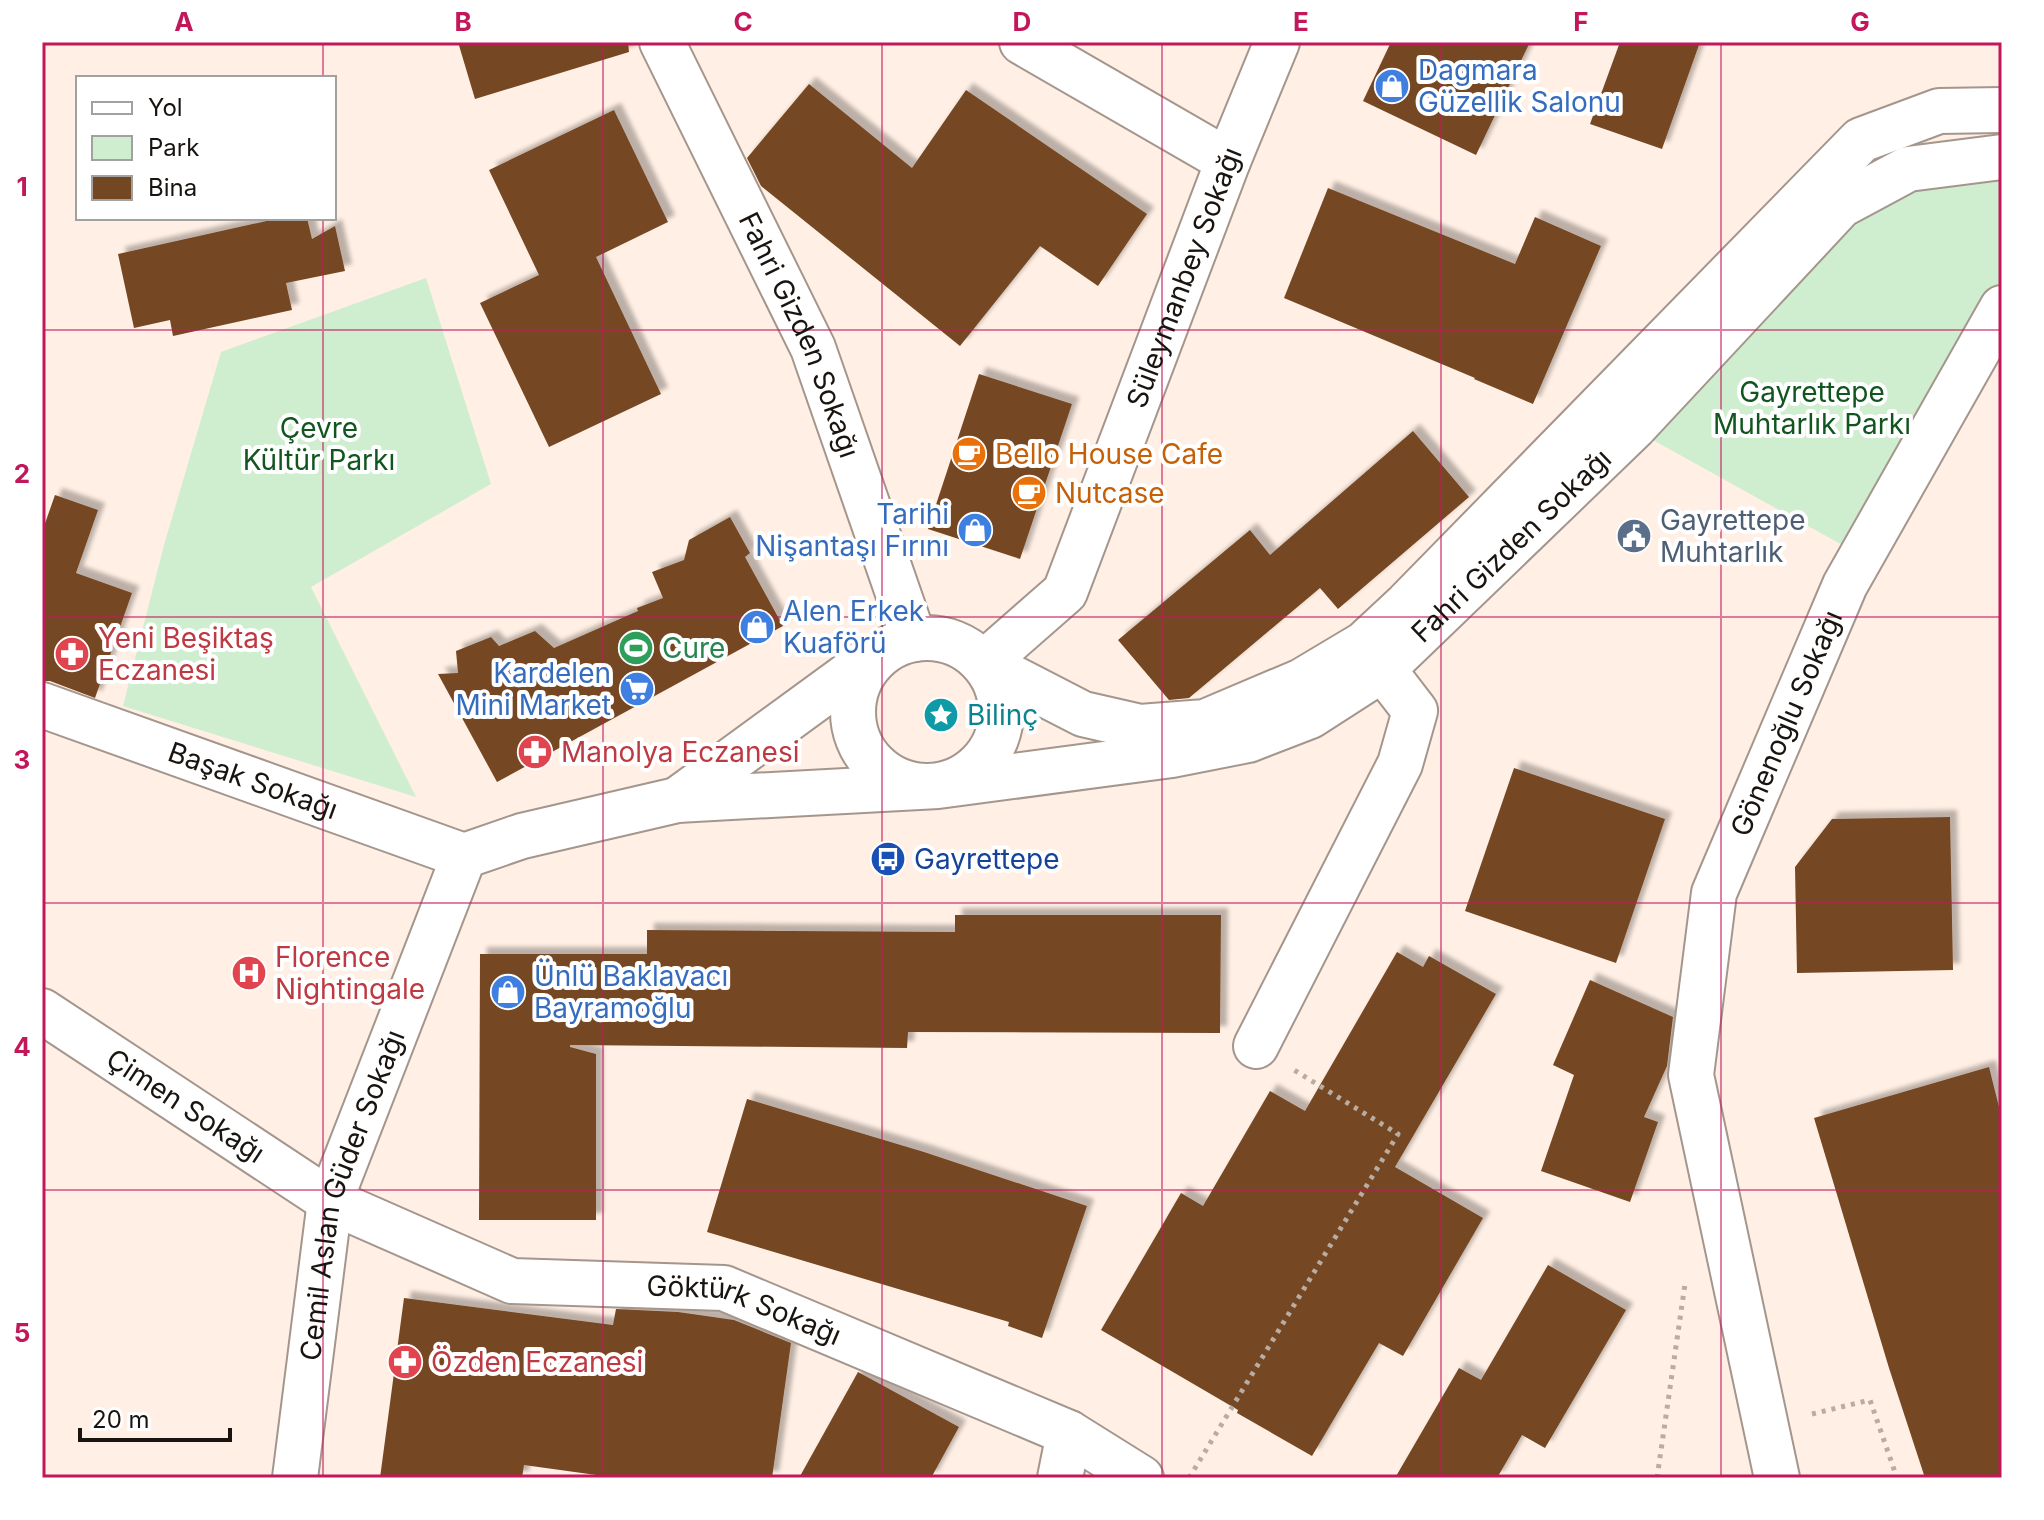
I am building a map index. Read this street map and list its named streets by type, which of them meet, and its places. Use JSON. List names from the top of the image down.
{
  "streets": {
    "street": [
      "Süleymanbey Sokağı",
      "Fahri Gizden Sokağı",
      "Gönenoğlu Sokağı",
      "Başak Sokağı",
      "Çimen Sokağı",
      "Cemil Aslan Güder Sokağı",
      "Göktürk Sokağı"
    ]
  },
  "crossings": [
    ["Süleymanbey Sokağı", "Fahri Gizden Sokağı"],
    ["Başak Sokağı", "Cemil Aslan Güder Sokağı"],
    ["Çimen Sokağı", "Cemil Aslan Güder Sokağı"],
    ["Çimen Sokağı", "Göktürk Sokağı"],
    ["Cemil Aslan Güder Sokağı", "Göktürk Sokağı"]
  ],
  "parks": ["Gayrettepe Muhtarlık Parkı", "Çevre Kültür Parkı"],
  "places": {
    "shop": [
      "Dagmara Güzellik Salonu",
      "Tarihi Nişantaşı Fırını",
      "Alen Erkek Kuaförü",
      "Ünlü Baklavacı Bayramoğlu"
    ],
    "cafe": ["Bello House Cafe", "Nutcase"],
    "public building": ["Gayrettepe Muhtarlık"],
    "sports": ["Cure"],
    "pharmacy": ["Yeni Beşiktaş Eczanesi", "Manolya Eczanesi", "Özden Eczanesi"],
    "supermarket": ["Kardelen Mini Market"],
    "place": ["Bilinç"],
    "bus stop": ["Gayrettepe"],
    "hospital": ["Florence Nightingale"]
  },
  "legend": ["Yol", "Park", "Bina"],
  "scale_bar": "20 m",
  "grid": {
    "columns": [
      "A",
      "B",
      "C",
      "D",
      "E",
      "F",
      "G"
    ],
    "rows": [
      "1",
      "2",
      "3",
      "4",
      "5"
    ]
  }
}
